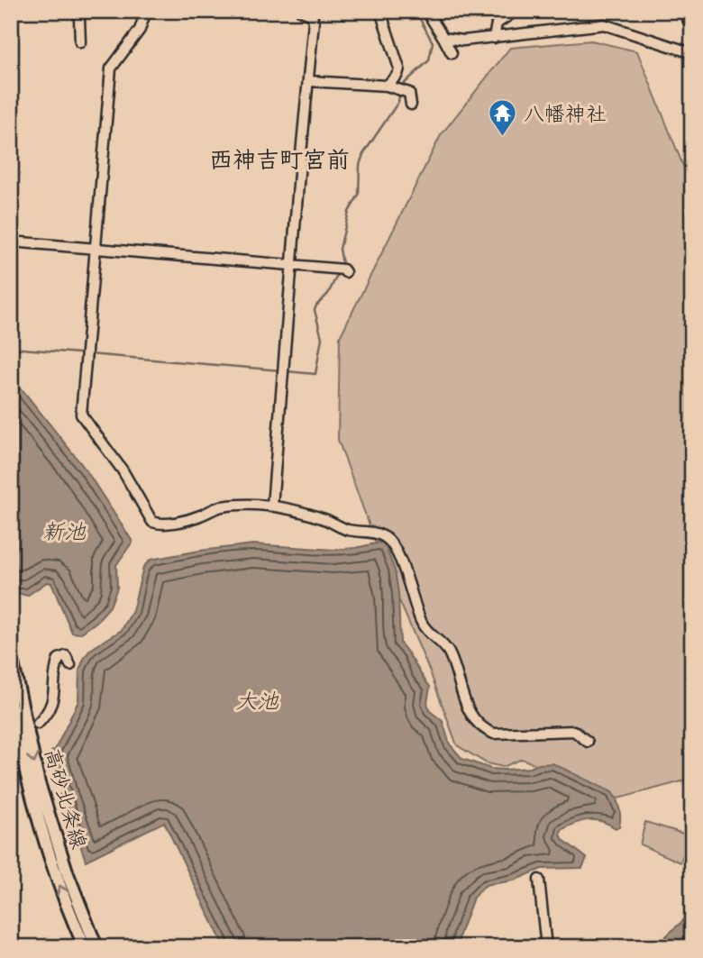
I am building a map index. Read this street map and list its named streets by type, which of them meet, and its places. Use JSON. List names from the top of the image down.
{
  "streets": {
    "main road": ["高砂北条線"]
  },
  "districts": ["西神吉町宮前"],
  "water": ["新池", "大池"],
  "places": {
    "temple": ["八幡神社"]
  }
}
